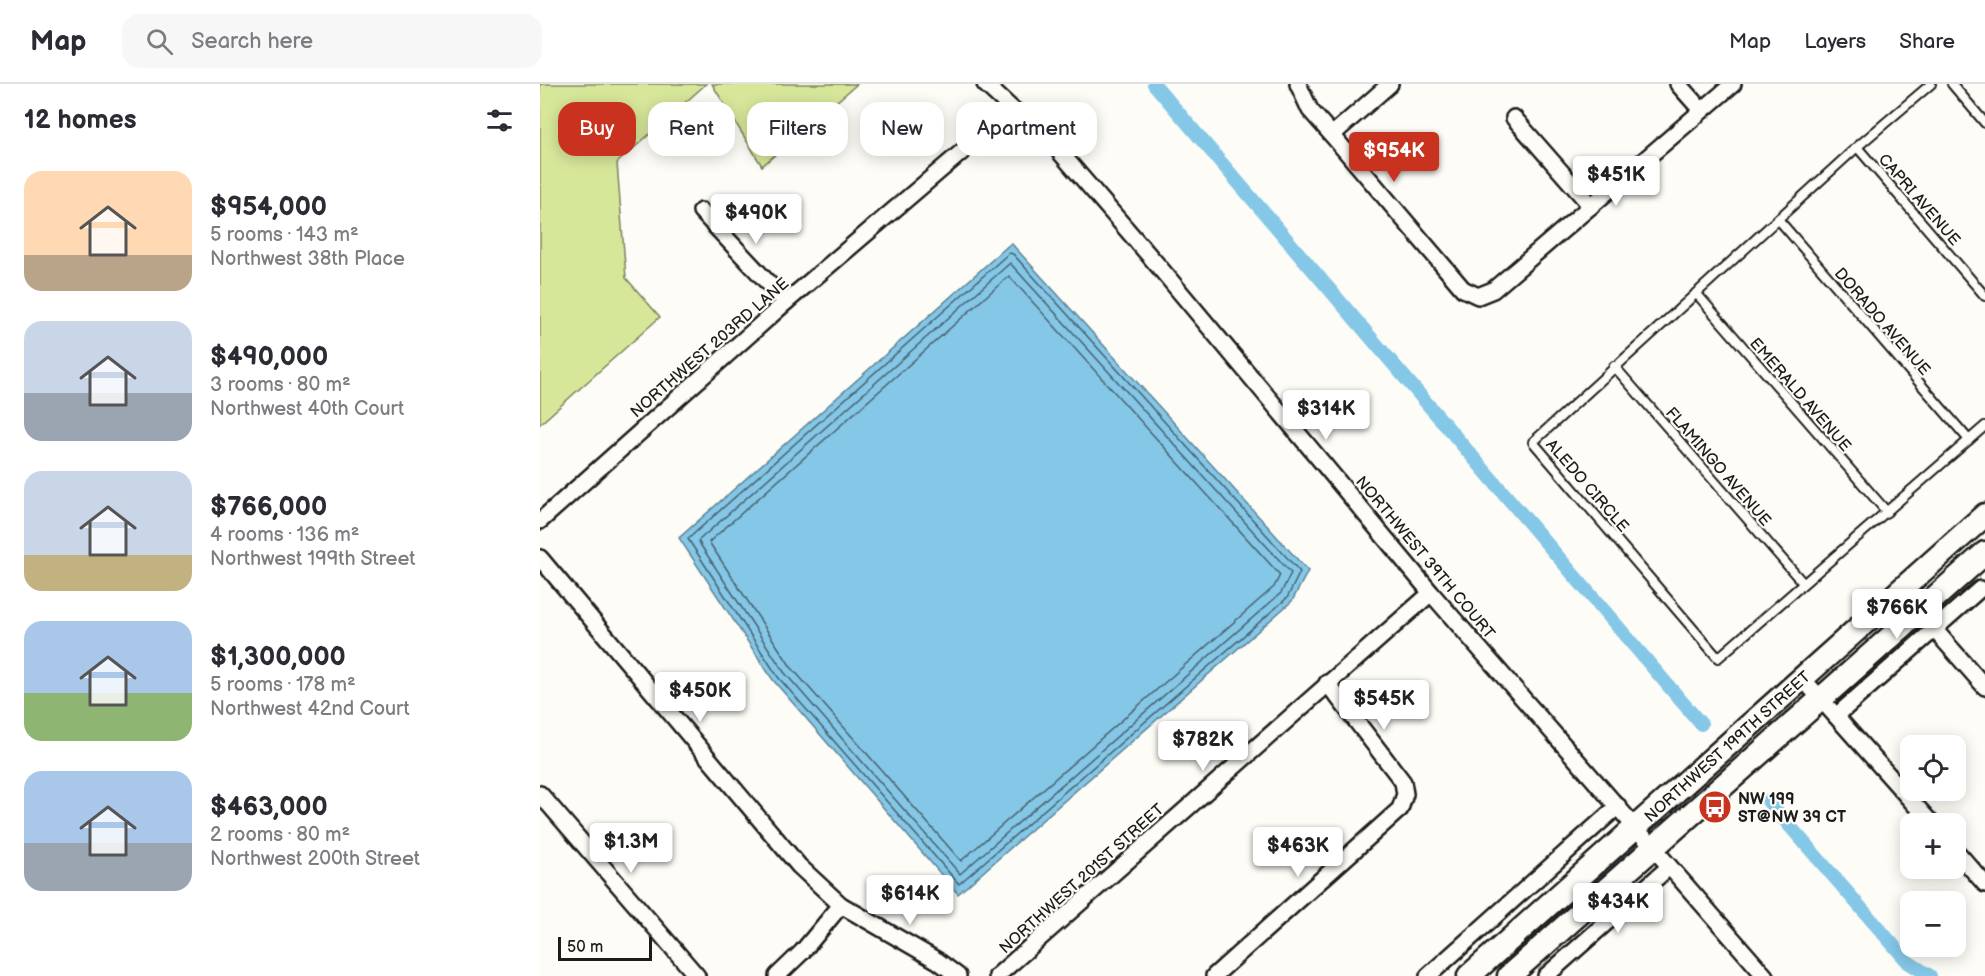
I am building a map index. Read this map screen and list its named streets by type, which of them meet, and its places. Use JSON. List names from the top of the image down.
{
  "streets": {
    "main road": ["NORTHWEST 199TH STREET"],
    "street": ["NORTHWEST 203RD LANE", "NORTHWEST 39TH COURT", "NORTHWEST 201ST STREET"],
    "lane": [
      "CAPRI AVENUE",
      "DORADO AVENUE",
      "EMERALD AVENUE",
      "FLAMINGO AVENUE",
      "ALEDO CIRCLE"
    ]
  },
  "crossings": [
    ["CAPRI AVENUE", "ALEDO CIRCLE"],
    ["DORADO AVENUE", "ALEDO CIRCLE"],
    ["EMERALD AVENUE", "ALEDO CIRCLE"],
    ["FLAMINGO AVENUE", "ALEDO CIRCLE"],
    ["NORTHWEST 39TH COURT", "NORTHWEST 199TH STREET"],
    ["NORTHWEST 39TH COURT", "NORTHWEST 201ST STREET"]
  ],
  "places": {
    "bus stop": ["NW 199 ST@NW 39 CT"]
  },
  "scale_bar": "50 m",
  "page": {
    "header": "Map",
    "search": "Search here",
    "nav": ["Map", "Layers", "Share"],
    "heading": "12 homes",
    "chip": [
      "Buy",
      "Rent",
      "Filters",
      "New",
      "Apartment"
    ],
    "price": [
      "$954K",
      "$451K",
      "$490K",
      "$314K",
      "$766K",
      "$450K",
      "$545K",
      "$782K",
      "$1.3M",
      "$463K",
      "$614K",
      "$434K"
    ],
    "list": [
      {
        "name": "$954,000",
        "note": "5 rooms · 143 m² · Northwest 38th Place"
      },
      {
        "name": "$490,000",
        "note": "3 rooms · 80 m² · Northwest 40th Court"
      },
      {
        "name": "$766,000",
        "note": "4 rooms · 136 m² · Northwest 199th Street"
      },
      {
        "name": "$1,300,000",
        "note": "5 rooms · 178 m² · Northwest 42nd Court"
      },
      {
        "name": "$463,000",
        "note": "2 rooms · 80 m² · Northwest 200th Street"
      }
    ],
    "map_buttons": ["+", "−"],
    "scale": "50 m"
  }
}
